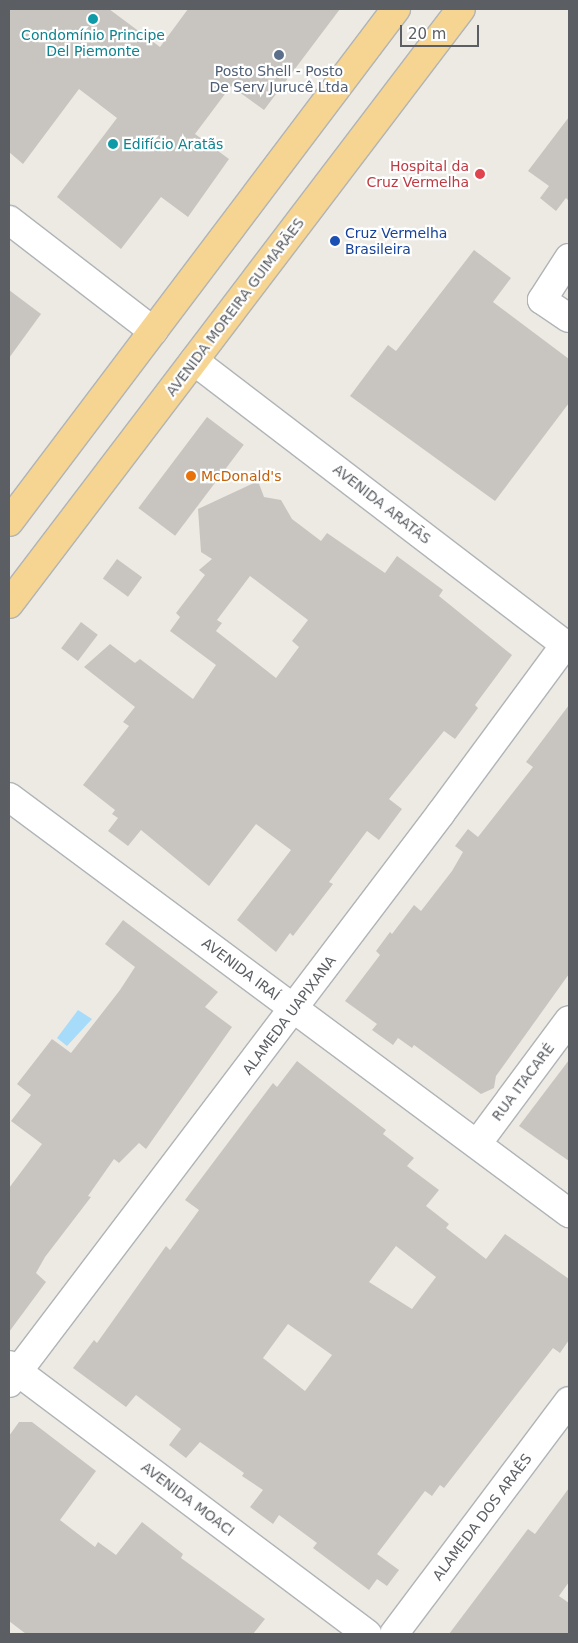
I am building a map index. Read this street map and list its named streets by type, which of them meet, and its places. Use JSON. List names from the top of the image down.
{
  "streets": {
    "highway": ["AVENIDA MOREIRA GUIMARÃES"],
    "street": [
      "AVENIDA ARATÃS",
      "AVENIDA IRAÍ",
      "ALAMEDA UAPIXANA",
      "RUA ITACARÉ",
      "AVENIDA MOACI",
      "ALAMEDA DOS ARAÊS"
    ]
  },
  "crossings": [
    ["AVENIDA MOREIRA GUIMARÃES", "AVENIDA ARATÃS"],
    ["AVENIDA ARATÃS", "ALAMEDA UAPIXANA"],
    ["AVENIDA IRAÍ", "ALAMEDA UAPIXANA"],
    ["AVENIDA IRAÍ", "RUA ITACARÉ"],
    ["ALAMEDA UAPIXANA", "AVENIDA MOACI"]
  ],
  "places": [
    "Condomínio Principe Del Piemonte",
    "Posto Shell - Posto De Serv Jurucê Ltda",
    "Edifício Aratãs",
    "Hospital da Cruz Vermelha",
    "Cruz Vermelha Brasileira",
    "McDonald's"
  ],
  "scale_bar": "20 m"
}
